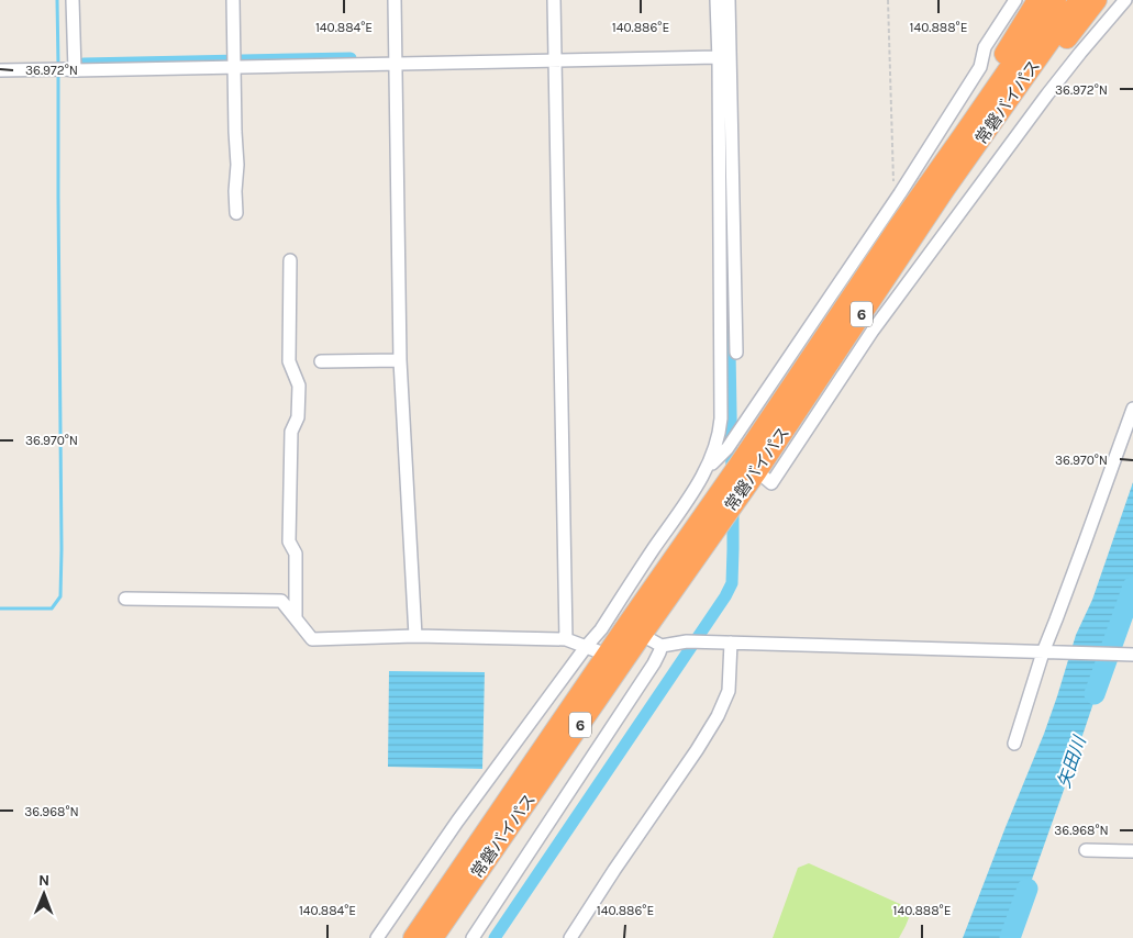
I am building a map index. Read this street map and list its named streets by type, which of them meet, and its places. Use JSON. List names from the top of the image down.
{
  "streets": {
    "highway": ["常磐バイパス", "6"]
  },
  "crossings": [
    ["常磐バイパス", "6"]
  ],
  "water": ["矢田川"],
  "north": "top",
  "coordinates": [
    "140.884°E",
    "140.886°E",
    "140.888°E",
    "36.972°N",
    "36.970°N",
    "36.968°N"
  ]
}
